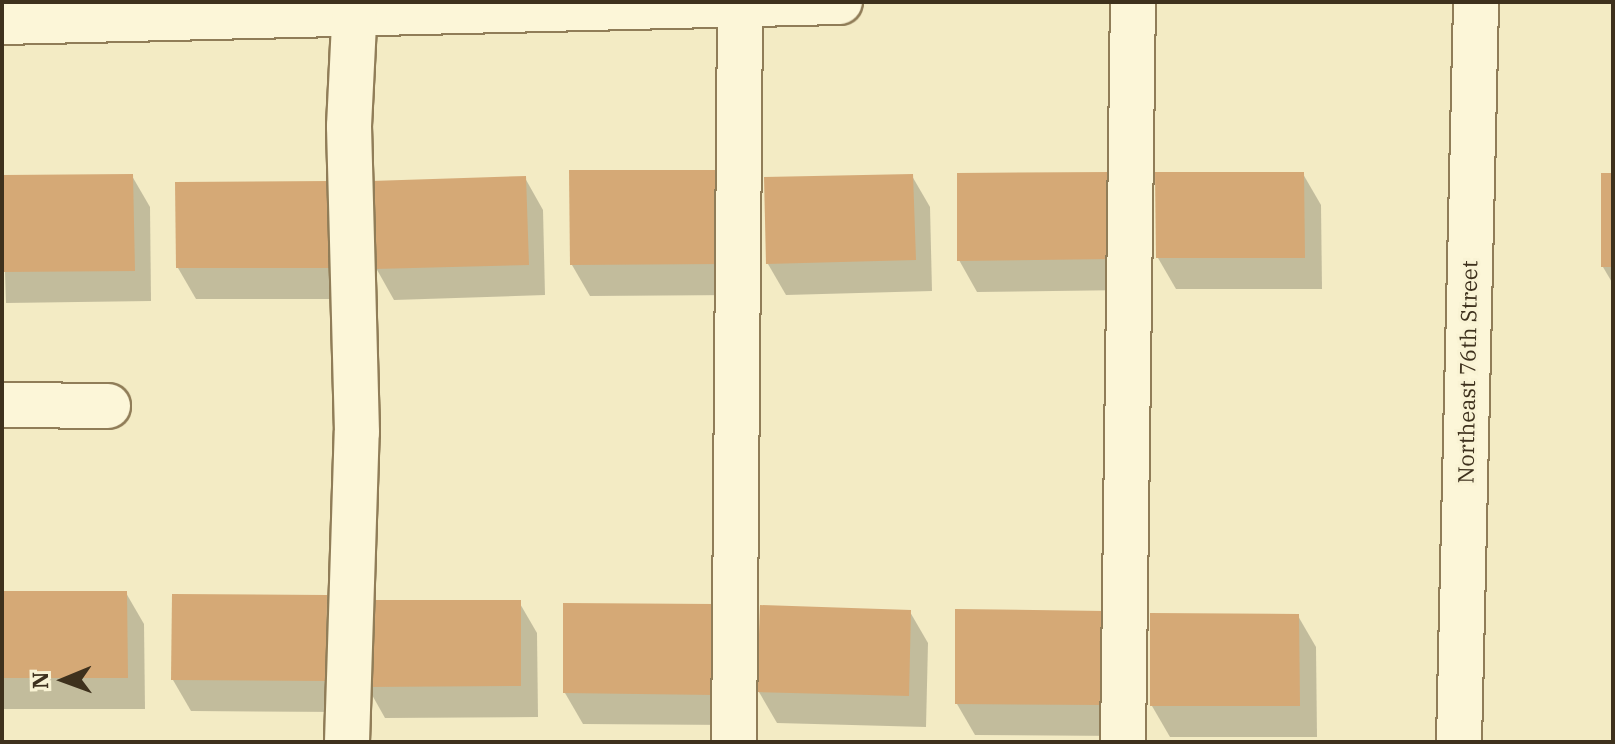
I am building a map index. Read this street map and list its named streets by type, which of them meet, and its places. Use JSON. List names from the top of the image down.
{
  "streets": {
    "street": ["Northeast 76th Street"]
  },
  "north": "left"
}
